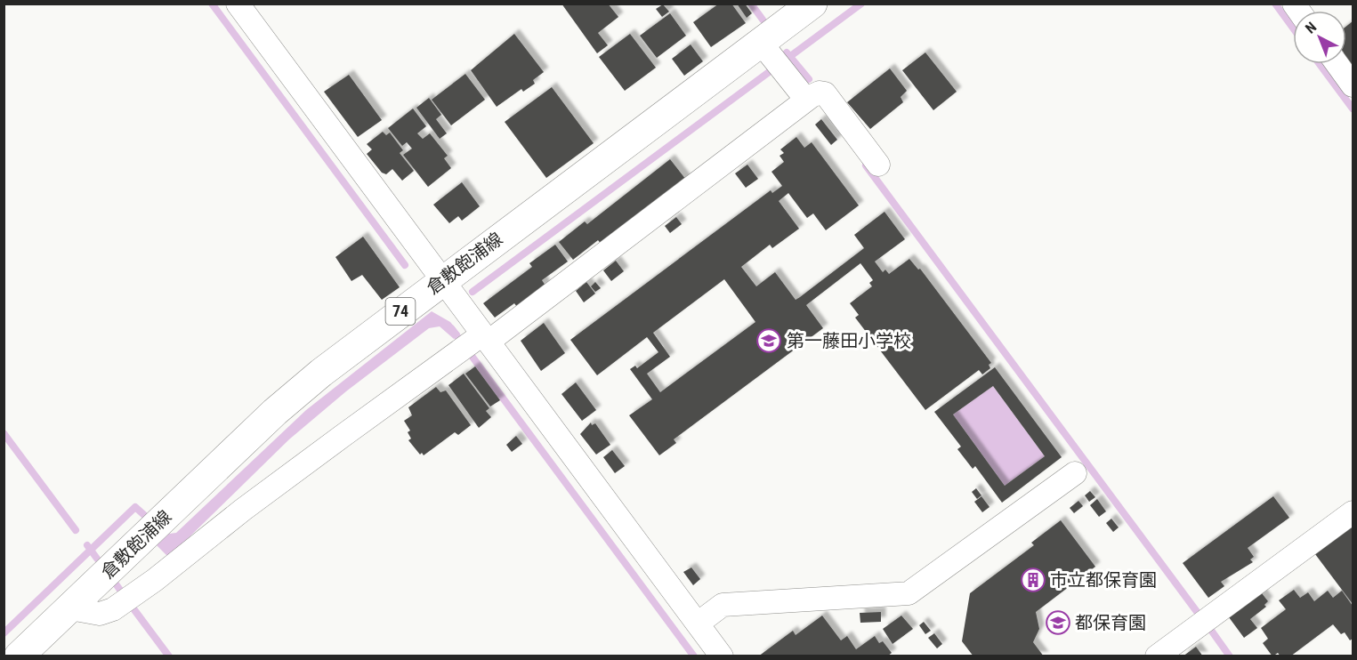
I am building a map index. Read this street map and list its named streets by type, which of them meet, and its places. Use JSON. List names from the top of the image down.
{
  "streets": {
    "main road": ["倉敷飽浦線", "74"]
  },
  "places": {
    "school or university": ["第一藤田小学校", "都保育園"],
    "building": ["市立都保育園"]
  },
  "north": "top left"
}
